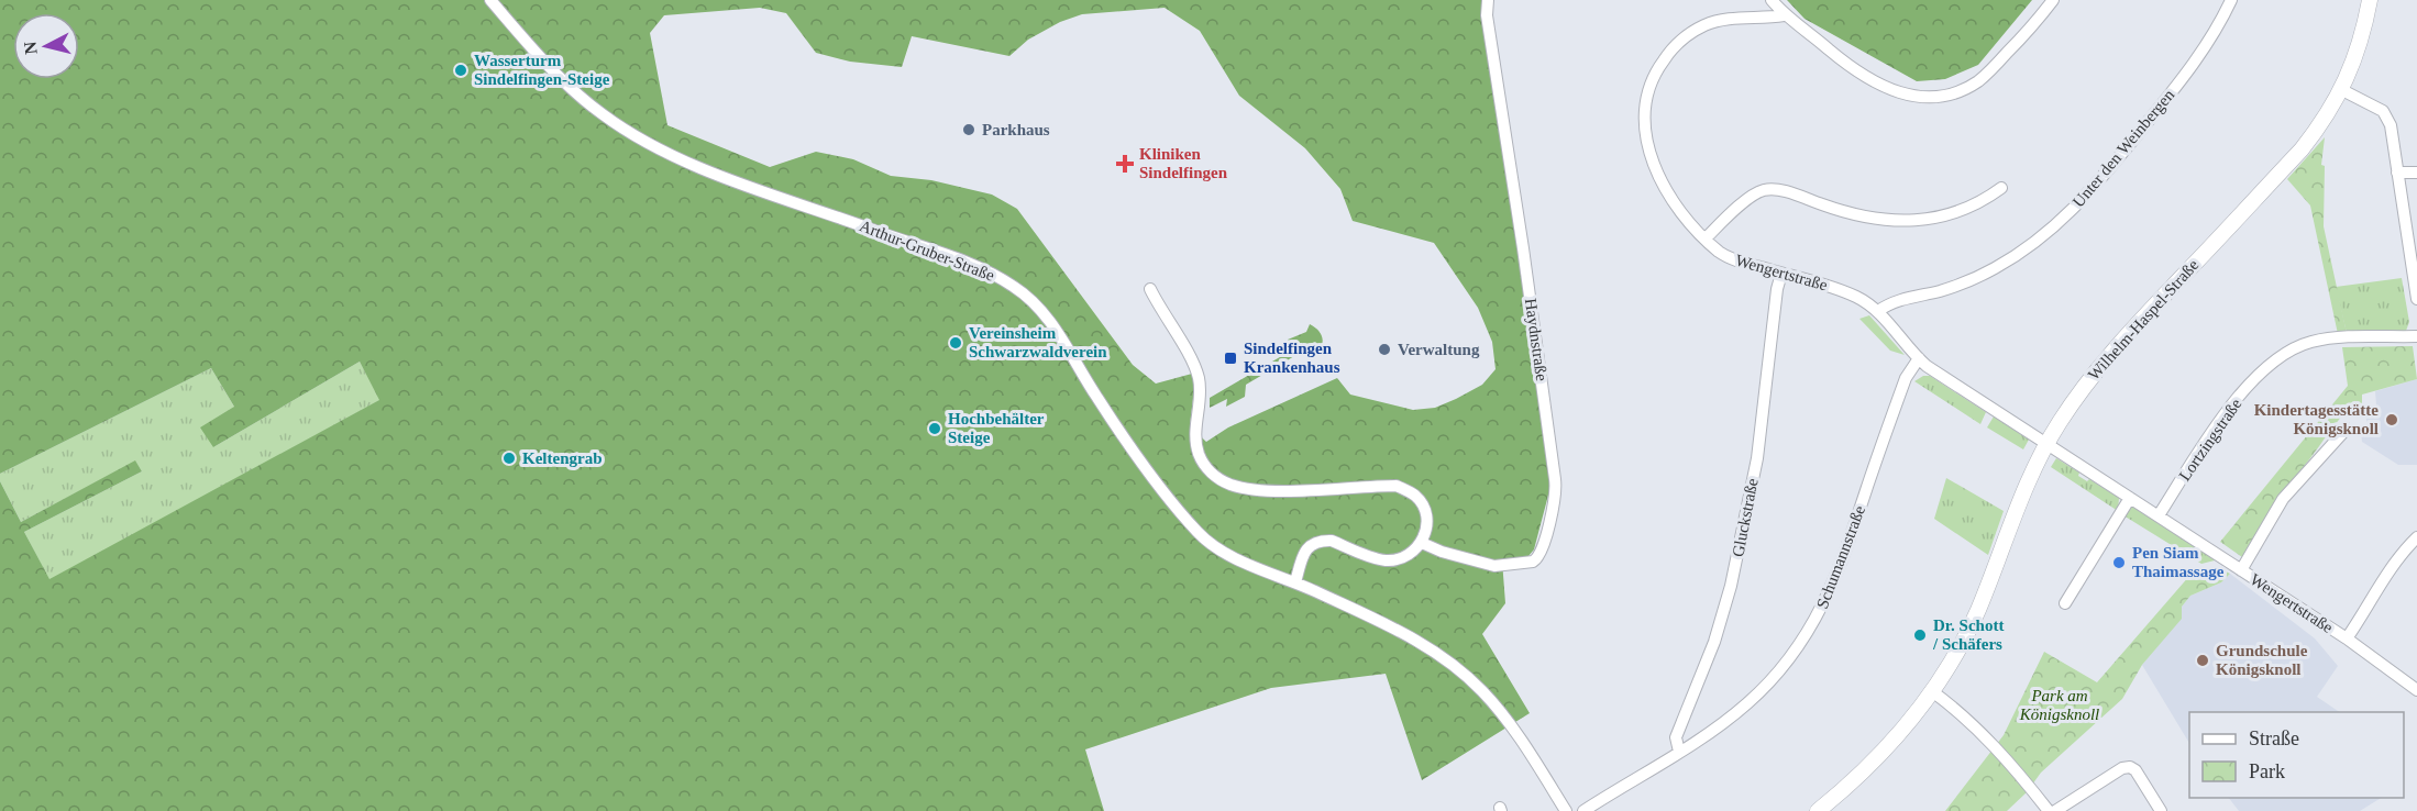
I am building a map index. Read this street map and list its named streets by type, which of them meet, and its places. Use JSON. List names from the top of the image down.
{
  "streets": {
    "street": [
      "Unter den Weinbergen",
      "Arthur-Gruber-Straße",
      "Wengertstraße",
      "Wilhelm-Haspel-Straße",
      "Haydnstraße",
      "Lortzingstraße",
      "Gluckstraße",
      "Schumannstraße"
    ]
  },
  "crossings": [
    ["Unter den Weinbergen", "Wengertstraße"],
    ["Wengertstraße", "Wilhelm-Haspel-Straße"],
    ["Wengertstraße", "Lortzingstraße"],
    ["Wengertstraße", "Gluckstraße"],
    ["Wengertstraße", "Schumannstraße"],
    ["Gluckstraße", "Schumannstraße"]
  ],
  "parks": ["Park am Königsknoll"],
  "places": {
    "other": [
      "Wasserturm Sindelfingen-Steige",
      "Parkhaus",
      "Vereinsheim Schwarzwaldverein",
      "Verwaltung",
      "Kindertagesstätte Königsknoll",
      "Hochbehälter Steige",
      "Keltengrab",
      "Pen Siam Thaimassage",
      "Dr. Schott / Schäfers",
      "Grundschule Königsknoll"
    ],
    "health": ["Kliniken Sindelfingen"],
    "transit": ["Sindelfingen Krankenhaus"]
  },
  "legend": ["Straße", "Park"],
  "north": "left"
}
